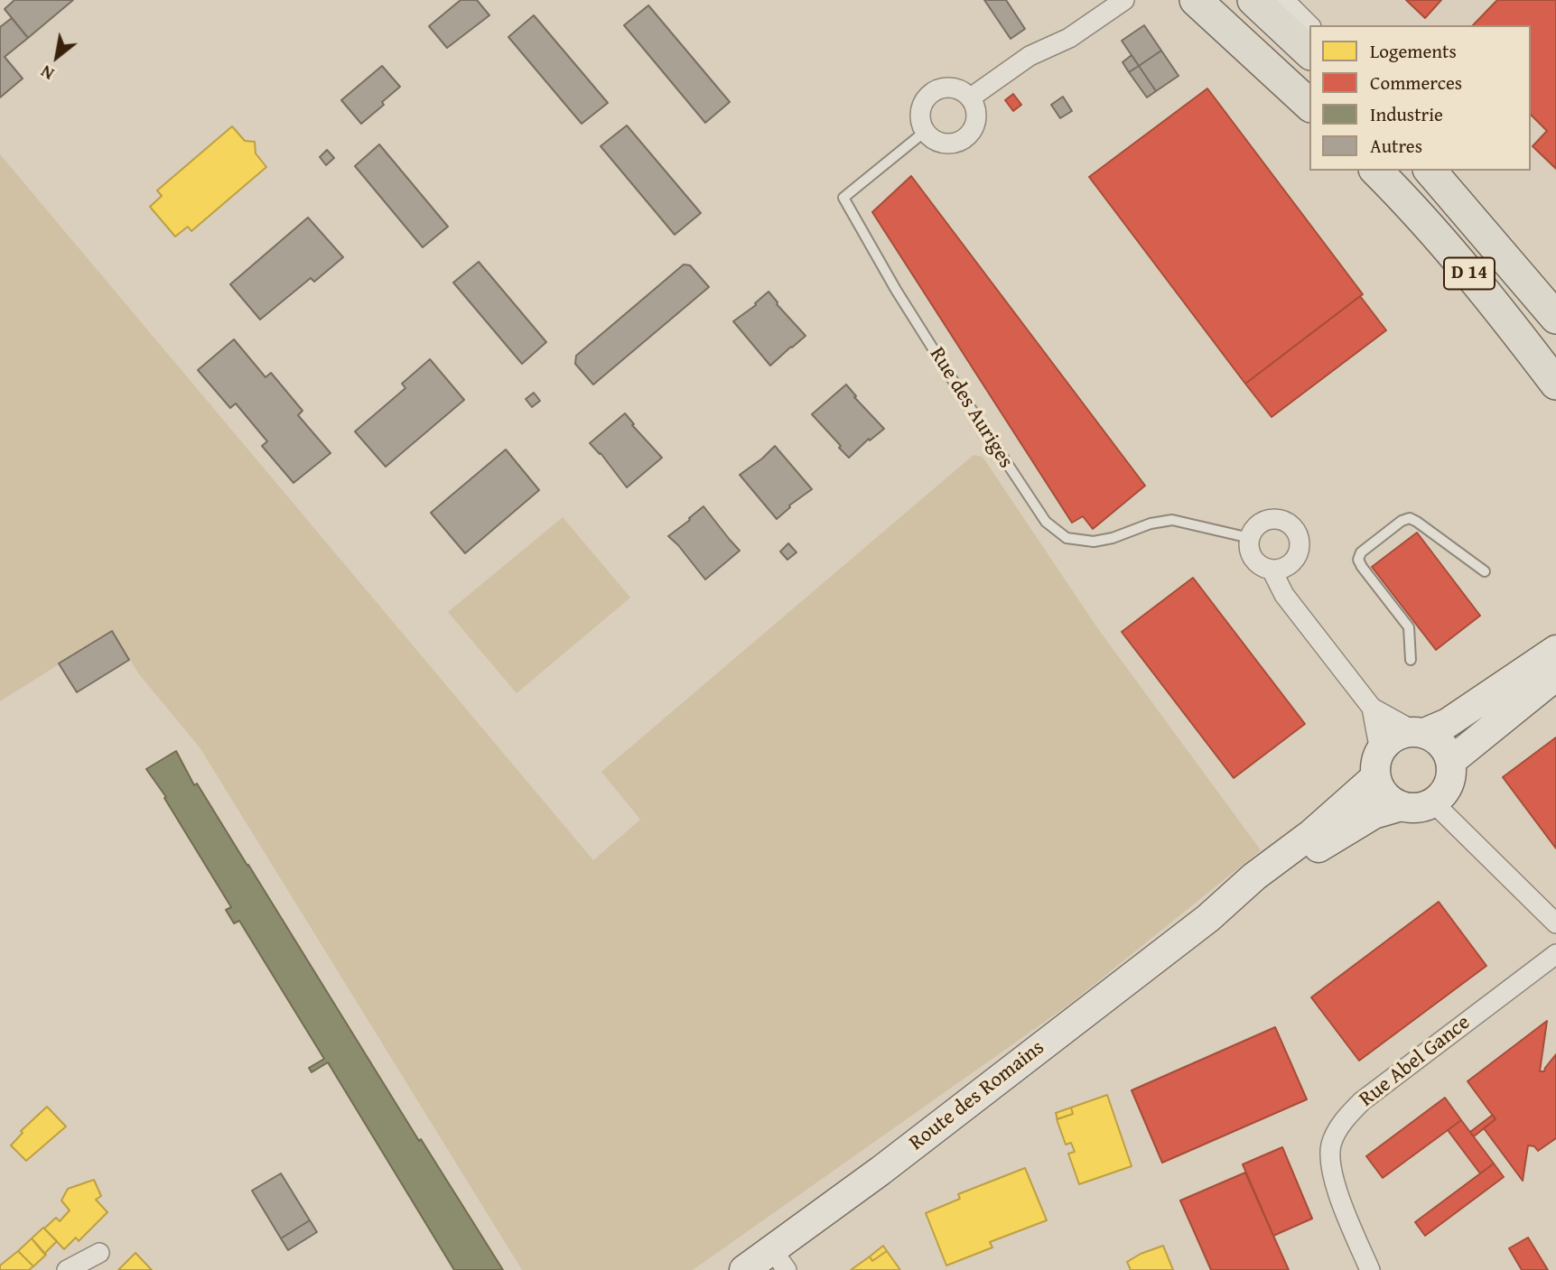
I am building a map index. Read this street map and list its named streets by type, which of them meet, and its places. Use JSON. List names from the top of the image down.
{
  "streets": {
    "main road": ["D 14"],
    "street": ["Rue Abel Gance", "Route des Romains"],
    "lane": ["Rue des Auriges"]
  },
  "legend": [
    "Logements",
    "Commerces",
    "Industrie",
    "Autres"
  ],
  "north": "bottom left"
}
